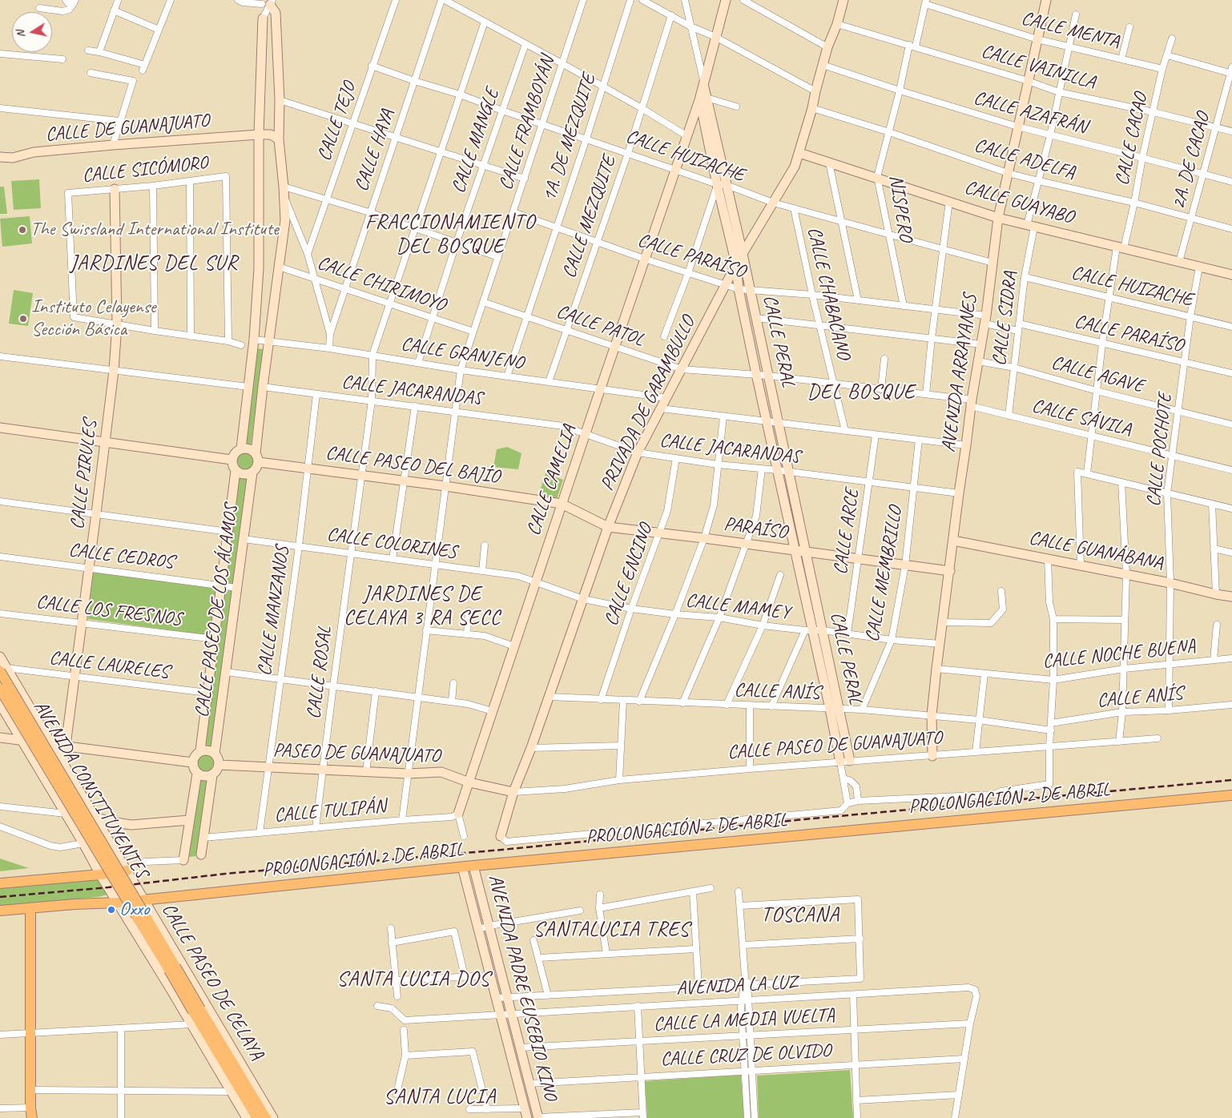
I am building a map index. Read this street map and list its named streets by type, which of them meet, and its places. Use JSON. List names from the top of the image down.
{
  "streets": {
    "main road": [
      "CALLE DE GUANAJUATO",
      "CALLE GUAYABO",
      "CALLE PERAL",
      "AVENIDA ARRAYANES",
      "PRIVADA DE GARAMBULLO",
      "CALLE PASEO DEL BAJÍO",
      "CALLE PIRULES",
      "CALLE CAMELIA",
      "PARAÍSO",
      "CALLE GUANÁBANA",
      "CALLE PASEO DE LOS ÁLAMOS",
      "PASEO DE GUANAJUATO",
      "AVENIDA CONSTITUYENTES",
      "PROLONGACIÓN 2 DE ABRIL",
      "CALLE PASEO DE CELAYA",
      "AVENIDA PADRE EUSEBIO KINO"
    ],
    "street": [
      "CALLE MENTA",
      "CALLE VAINILLA",
      "CALLE AZAFRÁN",
      "CALLE TEJO",
      "CALLE FRAMBOYÁN",
      "1A. DE MEZQUITE",
      "CALLE CACAO",
      "CALLE MANGLE",
      "CALLE HAYA",
      "CALLE HUIZACHE",
      "CALLE ADELFA",
      "2A. DE CACAO",
      "CALLE SICÓMORO",
      "NISPERO",
      "CALLE MEZQUITE",
      "CALLE PARAÍSO",
      "CALLE CHIRIMOYO",
      "CALLE CHABACANO",
      "CALLE SIDRA",
      "CALLE PATOL",
      "CALLE GRANJENO",
      "CALLE AGAVE",
      "CALLE JACARANDAS",
      "CALLE SÁVILA",
      "CALLE POCHOTE",
      "CALLE ARCE",
      "CALLE COLORINES",
      "CALLE CEDROS",
      "CALLE MEMBRILLO",
      "CALLE ENCINO",
      "CALLE MAMEY",
      "CALLE LOS FRESNOS",
      "CALLE MANZANOS",
      "CALLE NOCHE BUENA",
      "CALLE LAURELES",
      "CALLE ROSAL",
      "CALLE ANÍS",
      "CALLE PASEO DE GUANAJUATO",
      "CALLE TULIPÁN",
      "AVENIDA LA LUZ",
      "CALLE LA MEDIA VUELTA",
      "CALLE CRUZ DE OLVIDO"
    ]
  },
  "crossings": [
    ["CALLE MENTA", "CALLE CACAO"],
    ["CALLE MENTA", "NISPERO"],
    ["CALLE MENTA", "CALLE SIDRA"],
    ["CALLE MENTA", "AVENIDA ARRAYANES"],
    ["CALLE VAINILLA", "CALLE CACAO"],
    ["CALLE VAINILLA", "2A. DE CACAO"],
    ["CALLE VAINILLA", "NISPERO"],
    ["CALLE VAINILLA", "CALLE SIDRA"],
    ["CALLE VAINILLA", "AVENIDA ARRAYANES"],
    ["CALLE VAINILLA", "PRIVADA DE GARAMBULLO"],
    ["CALLE AZAFRÁN", "CALLE CACAO"],
    ["CALLE AZAFRÁN", "2A. DE CACAO"],
    ["CALLE AZAFRÁN", "NISPERO"],
    ["CALLE AZAFRÁN", "CALLE SIDRA"],
    ["CALLE AZAFRÁN", "AVENIDA ARRAYANES"],
    ["CALLE AZAFRÁN", "PRIVADA DE GARAMBULLO"],
    ["CALLE TEJO", "CALLE HUIZACHE"],
    ["CALLE FRAMBOYÁN", "CALLE HUIZACHE"],
    ["CALLE FRAMBOYÁN", "CALLE PARAÍSO"],
    ["CALLE FRAMBOYÁN", "CALLE CHIRIMOYO"],
    ["CALLE FRAMBOYÁN", "CALLE PATOL"],
    ["CALLE FRAMBOYÁN", "CALLE GRANJENO"],
    ["CALLE FRAMBOYÁN", "CALLE JACARANDAS"],
    ["CALLE FRAMBOYÁN", "CALLE PASEO DEL BAJÍO"],
    ["CALLE FRAMBOYÁN", "CALLE COLORINES"],
    ["CALLE FRAMBOYÁN", "PASEO DE GUANAJUATO"],
    ["CALLE FRAMBOYÁN", "CALLE TULIPÁN"],
    ["1A. DE MEZQUITE", "CALLE HUIZACHE"],
    ["1A. DE MEZQUITE", "CALLE PARAÍSO"],
    ["1A. DE MEZQUITE", "CALLE PATOL"],
    ["1A. DE MEZQUITE", "CALLE GRANJENO"],
    ["CALLE CACAO", "CALLE HUIZACHE"],
    ["CALLE CACAO", "CALLE ADELFA"],
    ["CALLE CACAO", "CALLE GUAYABO"],
    ["CALLE CACAO", "CALLE PARAÍSO"],
    ["CALLE CACAO", "CALLE AGAVE"],
    ["CALLE CACAO", "CALLE SÁVILA"],
    ["CALLE MANGLE", "CALLE HUIZACHE"],
    ["CALLE MANGLE", "CALLE CHIRIMOYO"],
    ["CALLE MANGLE", "CALLE GRANJENO"],
    ["CALLE HAYA", "CALLE HUIZACHE"],
    ["CALLE HAYA", "CALLE CHIRIMOYO"],
    ["CALLE HUIZACHE", "NISPERO"],
    ["CALLE HUIZACHE", "CALLE MEZQUITE"],
    ["CALLE HUIZACHE", "CALLE CHABACANO"],
    ["CALLE HUIZACHE", "CALLE SIDRA"],
    ["CALLE HUIZACHE", "CALLE PERAL"],
    ["CALLE HUIZACHE", "AVENIDA ARRAYANES"],
    ["CALLE HUIZACHE", "PRIVADA DE GARAMBULLO"],
    ["CALLE HUIZACHE", "CALLE POCHOTE"],
    ["CALLE HUIZACHE", "CALLE CAMELIA"],
    ["CALLE HUIZACHE", "CALLE ROSAL"],
    ["CALLE ADELFA", "2A. DE CACAO"],
    ["CALLE ADELFA", "NISPERO"],
    ["CALLE ADELFA", "CALLE SIDRA"],
    ["CALLE ADELFA", "AVENIDA ARRAYANES"],
    ["CALLE ADELFA", "PRIVADA DE GARAMBULLO"],
    ["2A. DE CACAO", "CALLE GUAYABO"],
    ["CALLE SICÓMORO", "CALLE PIRULES"],
    ["CALLE GUAYABO", "NISPERO"],
    ["CALLE GUAYABO", "CALLE SIDRA"],
    ["CALLE GUAYABO", "AVENIDA ARRAYANES"],
    ["CALLE GUAYABO", "PRIVADA DE GARAMBULLO"],
    ["CALLE GUAYABO", "CALLE POCHOTE"],
    ["NISPERO", "CALLE PARAÍSO"],
    ["CALLE MEZQUITE", "CALLE PARAÍSO"],
    ["CALLE MEZQUITE", "CALLE PATOL"],
    ["CALLE MEZQUITE", "CALLE GRANJENO"],
    ["CALLE PARAÍSO", "CALLE CHABACANO"],
    ["CALLE PARAÍSO", "CALLE SIDRA"],
    ["CALLE PARAÍSO", "CALLE PERAL"],
    ["CALLE PARAÍSO", "AVENIDA ARRAYANES"],
    ["CALLE PARAÍSO", "PRIVADA DE GARAMBULLO"],
    ["CALLE PARAÍSO", "CALLE POCHOTE"],
    ["CALLE PARAÍSO", "CALLE CAMELIA"],
    ["CALLE CHIRIMOYO", "CALLE ROSAL"],
    ["CALLE CHABACANO", "CALLE PATOL"],
    ["CALLE SIDRA", "CALLE AGAVE"],
    ["CALLE SIDRA", "CALLE SÁVILA"],
    ["CALLE PATOL", "CALLE PERAL"],
    ["CALLE PATOL", "AVENIDA ARRAYANES"],
    ["CALLE PATOL", "PRIVADA DE GARAMBULLO"],
    ["CALLE PATOL", "CALLE SÁVILA"],
    ["CALLE PATOL", "CALLE CAMELIA"],
    ["CALLE PERAL", "CALLE JACARANDAS"],
    ["CALLE PERAL", "PRIVADA DE GARAMBULLO"],
    ["CALLE PERAL", "CALLE CAMELIA"],
    ["CALLE PERAL", "PARAÍSO"],
    ["CALLE PERAL", "CALLE MAMEY"],
    ["CALLE PERAL", "CALLE ANÍS"],
    ["CALLE PERAL", "CALLE PASEO DE GUANAJUATO"],
    ["CALLE GRANJENO", "PRIVADA DE GARAMBULLO"],
    ["CALLE GRANJENO", "CALLE CAMELIA"],
    ["CALLE GRANJENO", "CALLE ROSAL"],
    ["AVENIDA ARRAYANES", "CALLE AGAVE"],
    ["AVENIDA ARRAYANES", "CALLE JACARANDAS"],
    ["AVENIDA ARRAYANES", "CALLE SÁVILA"],
    ["AVENIDA ARRAYANES", "PARAÍSO"],
    ["AVENIDA ARRAYANES", "CALLE GUANÁBANA"],
    ["AVENIDA ARRAYANES", "CALLE MAMEY"],
    ["AVENIDA ARRAYANES", "CALLE NOCHE BUENA"],
    ["AVENIDA ARRAYANES", "CALLE ANÍS"],
    ["AVENIDA ARRAYANES", "CALLE PASEO DE GUANAJUATO"],
    ["CALLE AGAVE", "CALLE POCHOTE"],
    ["CALLE JACARANDAS", "PRIVADA DE GARAMBULLO"],
    ["CALLE JACARANDAS", "CALLE CAMELIA"],
    ["CALLE JACARANDAS", "CALLE ARCE"],
    ["CALLE JACARANDAS", "CALLE MEMBRILLO"],
    ["CALLE JACARANDAS", "CALLE ENCINO"],
    ["CALLE JACARANDAS", "CALLE MANZANOS"],
    ["CALLE JACARANDAS", "CALLE ROSAL"],
    ["PRIVADA DE GARAMBULLO", "PARAÍSO"],
    ["PRIVADA DE GARAMBULLO", "CALLE MAMEY"],
    ["PRIVADA DE GARAMBULLO", "CALLE ANÍS"],
    ["PRIVADA DE GARAMBULLO", "CALLE PASEO DE GUANAJUATO"],
    ["PRIVADA DE GARAMBULLO", "PASEO DE GUANAJUATO"],
    ["CALLE SÁVILA", "CALLE POCHOTE"],
    ["CALLE POCHOTE", "CALLE GUANÁBANA"],
    ["CALLE POCHOTE", "CALLE NOCHE BUENA"],
    ["CALLE POCHOTE", "CALLE ANÍS"],
    ["CALLE PASEO DEL BAJÍO", "CALLE CAMELIA"],
    ["CALLE PASEO DEL BAJÍO", "PARAÍSO"],
    ["CALLE PASEO DEL BAJÍO", "CALLE PASEO DE LOS ÁLAMOS"],
    ["CALLE PASEO DEL BAJÍO", "CALLE MANZANOS"],
    ["CALLE PASEO DEL BAJÍO", "CALLE ROSAL"],
    ["CALLE PIRULES", "CALLE CEDROS"],
    ["CALLE PIRULES", "CALLE LOS FRESNOS"],
    ["CALLE PIRULES", "CALLE LAURELES"],
    ["CALLE PIRULES", "CALLE PASEO DE CELAYA"],
    ["CALLE CAMELIA", "PARAÍSO"],
    ["CALLE CAMELIA", "CALLE COLORINES"],
    ["CALLE CAMELIA", "CALLE MAMEY"],
    ["CALLE CAMELIA", "PASEO DE GUANAJUATO"],
    ["CALLE CAMELIA", "CALLE TULIPÁN"],
    ["PARAÍSO", "CALLE ARCE"],
    ["PARAÍSO", "CALLE MEMBRILLO"],
    ["PARAÍSO", "CALLE ENCINO"],
    ["CALLE ARCE", "CALLE MAMEY"],
    ["CALLE COLORINES", "CALLE MAMEY"],
    ["CALLE COLORINES", "CALLE PASEO DE LOS ÁLAMOS"],
    ["CALLE COLORINES", "CALLE MANZANOS"],
    ["CALLE COLORINES", "CALLE ROSAL"],
    ["CALLE CEDROS", "CALLE PASEO DE LOS ÁLAMOS"],
    ["CALLE MEMBRILLO", "CALLE MAMEY"],
    ["CALLE MEMBRILLO", "CALLE ANÍS"],
    ["CALLE ENCINO", "CALLE MAMEY"],
    ["CALLE ENCINO", "CALLE ANÍS"],
    ["CALLE LOS FRESNOS", "CALLE PASEO DE LOS ÁLAMOS"],
    ["CALLE PASEO DE LOS ÁLAMOS", "CALLE LAURELES"],
    ["CALLE PASEO DE LOS ÁLAMOS", "PASEO DE GUANAJUATO"],
    ["CALLE MANZANOS", "PASEO DE GUANAJUATO"],
    ["CALLE MANZANOS", "CALLE TULIPÁN"],
    ["CALLE LAURELES", "AVENIDA CONSTITUYENTES"],
    ["CALLE LAURELES", "CALLE PASEO DE CELAYA"],
    ["CALLE ROSAL", "PASEO DE GUANAJUATO"],
    ["CALLE ROSAL", "CALLE TULIPÁN"],
    ["CALLE PASEO DE GUANAJUATO", "PASEO DE GUANAJUATO"],
    ["AVENIDA CONSTITUYENTES", "CALLE PASEO DE CELAYA"],
    ["PROLONGACIÓN 2 DE ABRIL", "CALLE PASEO DE CELAYA"],
    ["PROLONGACIÓN 2 DE ABRIL", "AVENIDA PADRE EUSEBIO KINO"],
    ["AVENIDA LA LUZ", "AVENIDA PADRE EUSEBIO KINO"],
    ["AVENIDA LA LUZ", "CALLE LA MEDIA VUELTA"],
    ["AVENIDA PADRE EUSEBIO KINO", "CALLE LA MEDIA VUELTA"],
    ["AVENIDA PADRE EUSEBIO KINO", "CALLE CRUZ DE OLVIDO"]
  ],
  "districts": [
    "FRACCIONAMIENTO DEL BOSQUE",
    "JARDINES DEL SUR",
    "DEL BOSQUE",
    "JARDINES DE CELAYA 3 RA SECC",
    "TOSCANA",
    "SANTALUCIA TRES",
    "SANTA LUCIA DOS",
    "SANTA LUCIA"
  ],
  "places": ["The Swissland International Institute", "Instituto Celayense Sección Básica", "Oxxo"],
  "north": "left"
}
